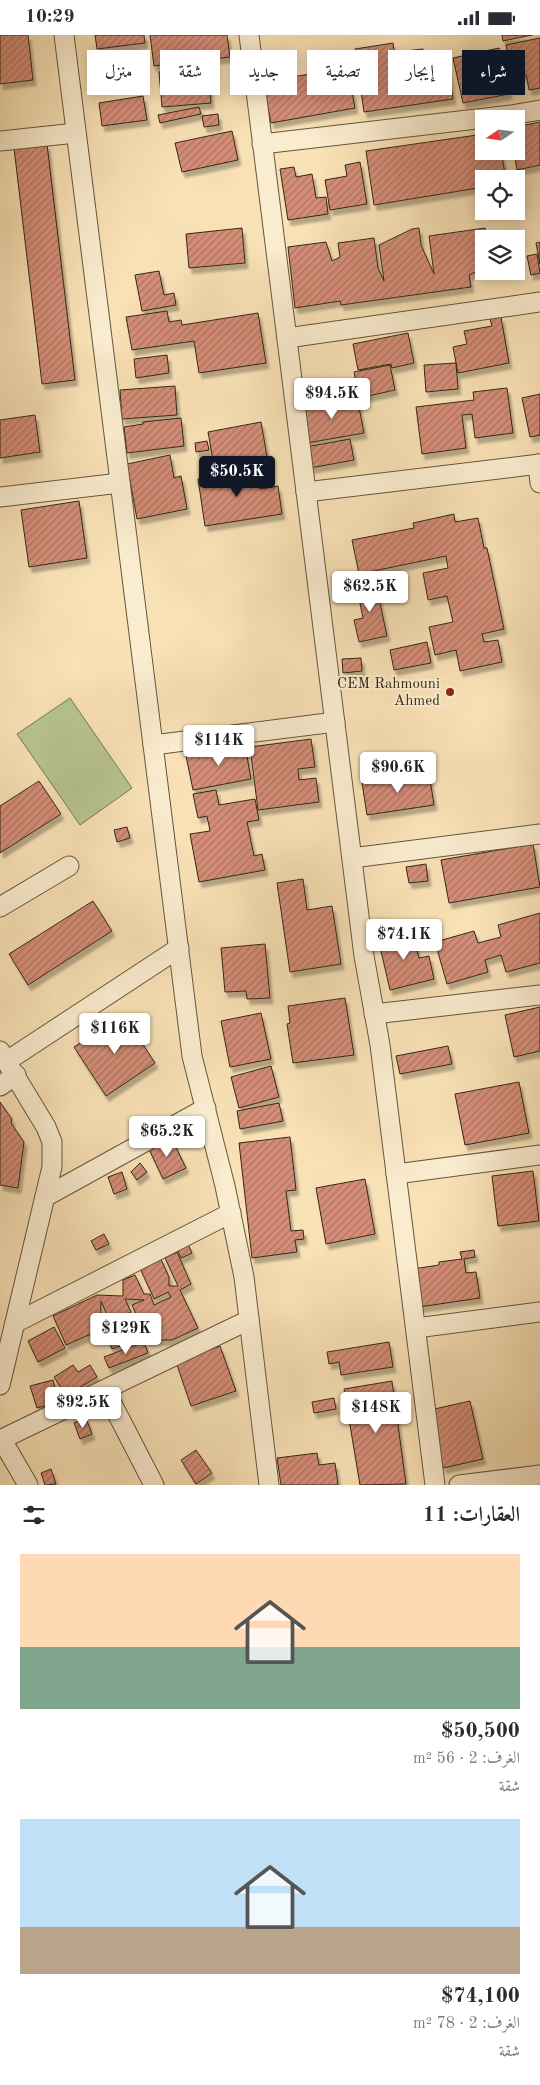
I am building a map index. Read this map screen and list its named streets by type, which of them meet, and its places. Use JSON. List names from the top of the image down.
{
  "places": ["CEM Rahmouni Ahmed"],
  "north": "left",
  "page": {
    "status": "10:29",
    "chip": [
      "شراء",
      "إيجار",
      "تصفية",
      "جديد",
      "شقة",
      "منزل"
    ],
    "price": [
      "$94.5K",
      "$50.5K",
      "$62.5K",
      "$114K",
      "$90.6K",
      "$74.1K",
      "$116K",
      "$65.2K",
      "$129K",
      "$92.5K",
      "$148K"
    ],
    "heading": "العقارات: 11",
    "list": [
      {
        "name": "$50,500",
        "note": "الغرف: 2 · 56 m² · شقة"
      },
      {
        "name": "$74,100",
        "note": "الغرف: 2 · 78 m² · شقة"
      }
    ]
  }
}
